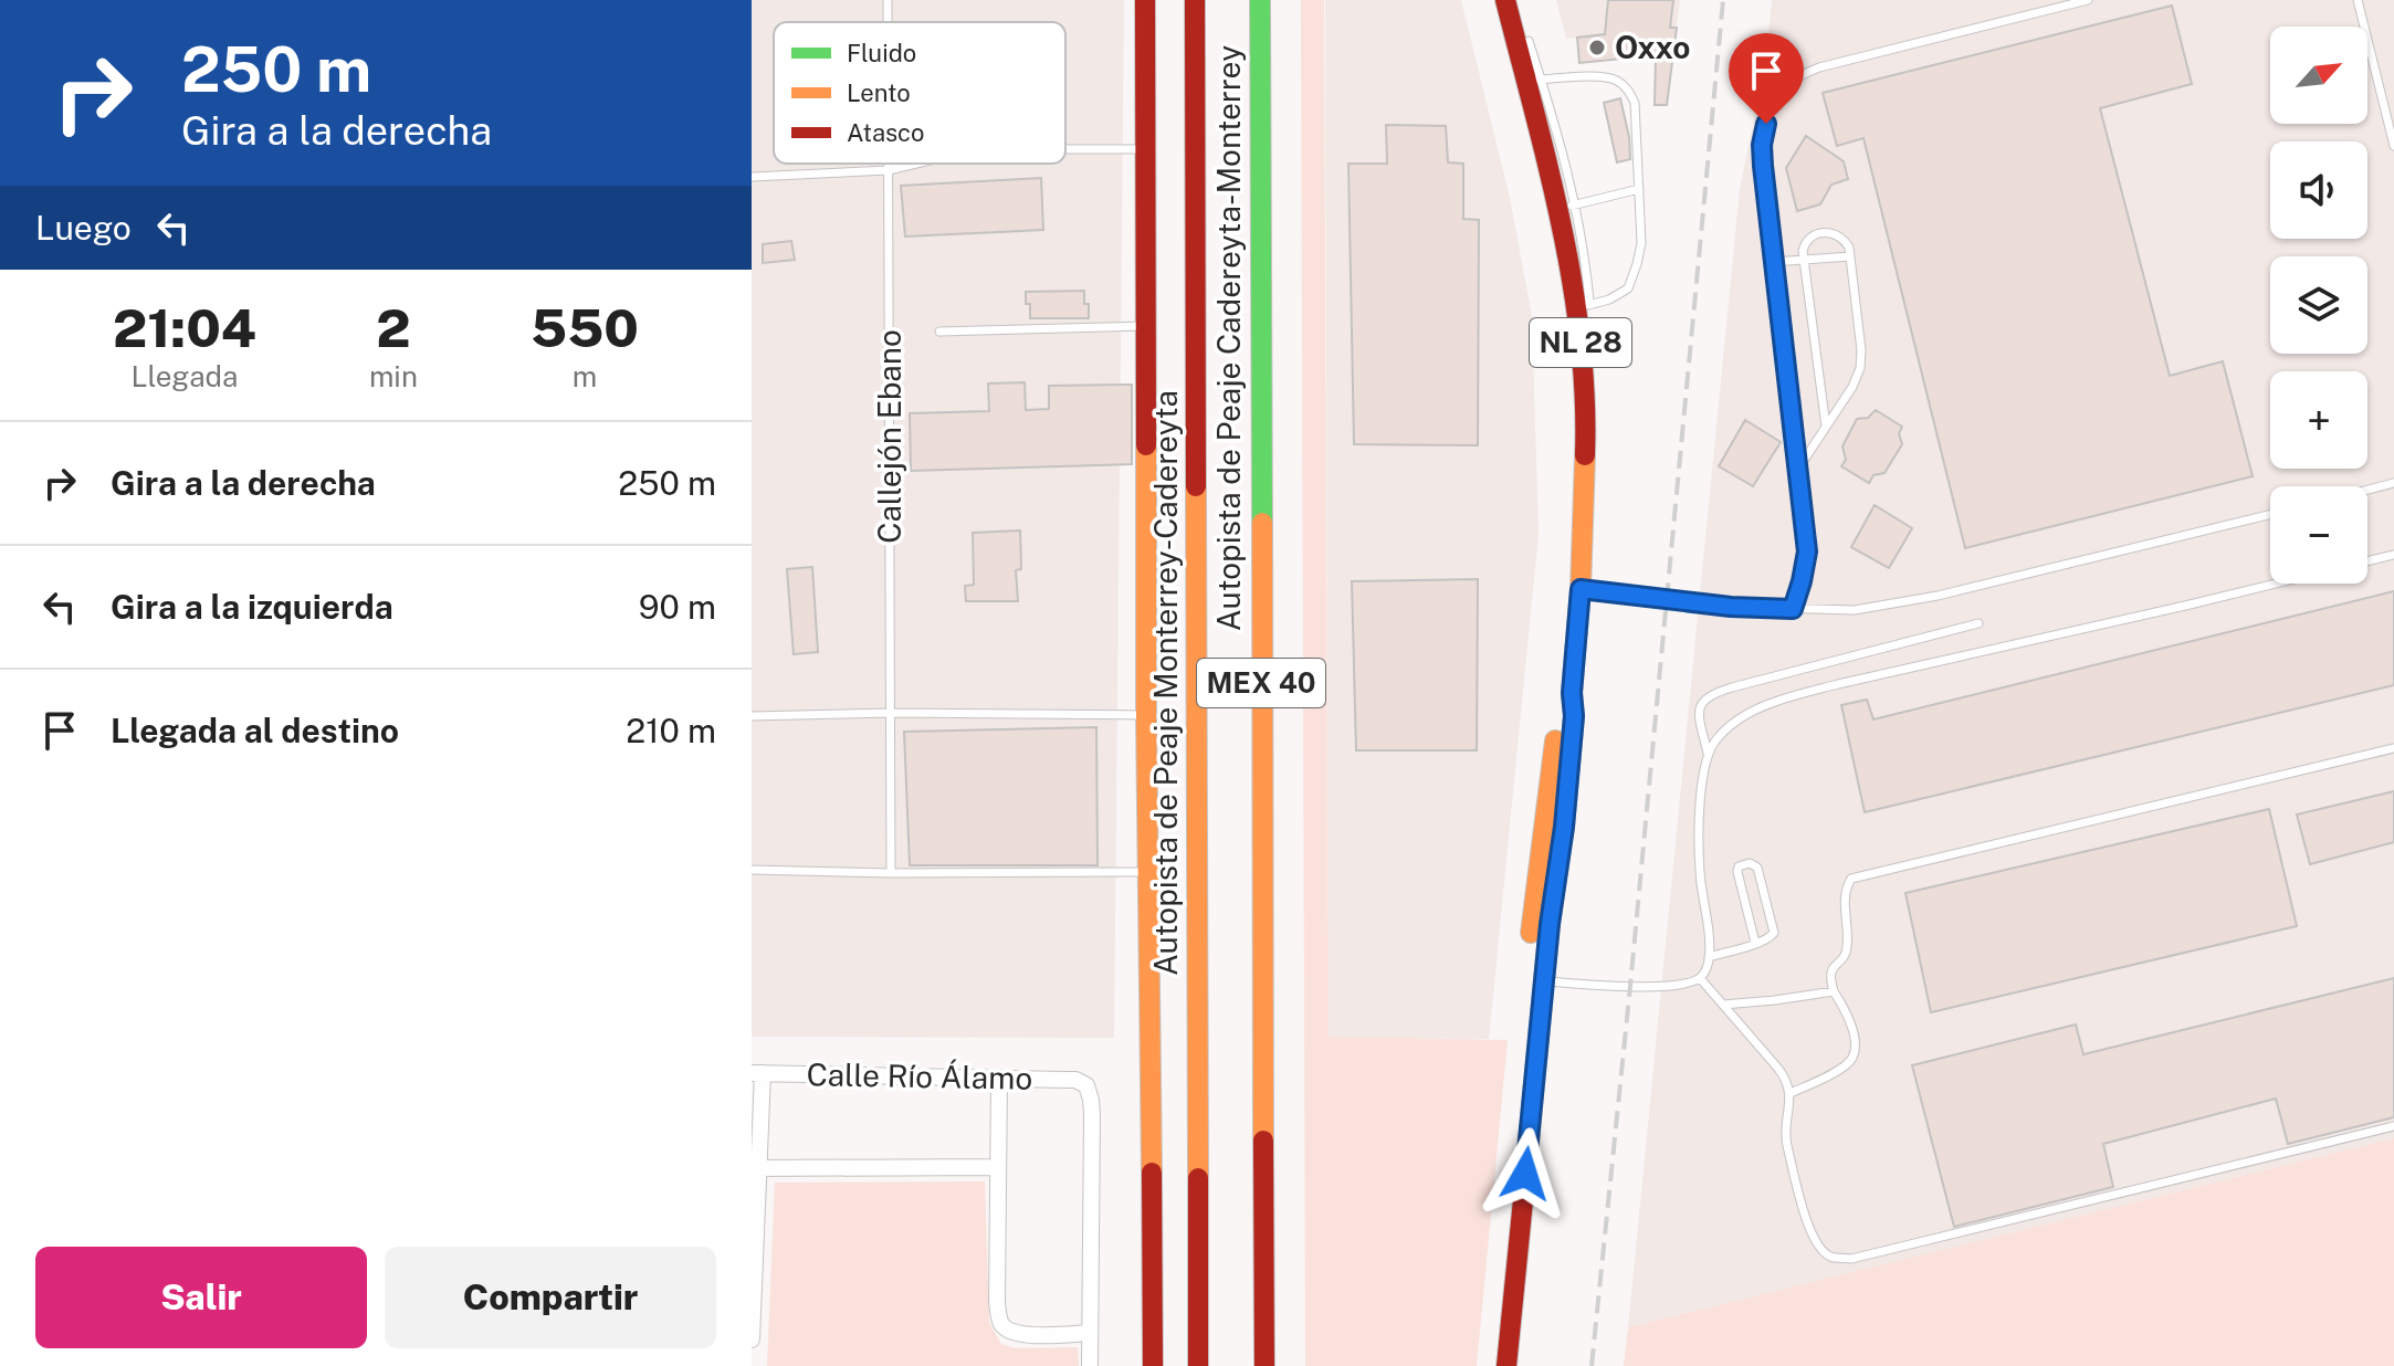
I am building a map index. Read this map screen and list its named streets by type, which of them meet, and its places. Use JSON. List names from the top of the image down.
{
  "streets": {
    "main road": [
      "Autopista de Peaje Cadereyta-Monterrey",
      "NL 28",
      "Autopista de Peaje Monterrey-Cadereyta",
      "MEX 40"
    ],
    "street": ["Calle Río Álamo"],
    "lane": ["Callejón Ebano"]
  },
  "places": ["Oxxo"],
  "legend": ["Fluido", "Lento", "Atasco"],
  "north": "top right",
  "page": {
    "turn": ["250 m", "Gira a la derecha"],
    "map_buttons": ["+", "−"],
    "then": "Luego",
    "eta": [
      "21:04",
      "Llegada",
      "2",
      "min",
      "550",
      "m"
    ],
    "list": [
      {
        "name": "Gira a la derecha",
        "value": "250 m"
      },
      {
        "name": "Gira a la izquierda",
        "value": "90 m"
      },
      {
        "name": "Llegada al destino",
        "value": "210 m"
      }
    ],
    "buttons": ["Salir", "Compartir"]
  }
}
